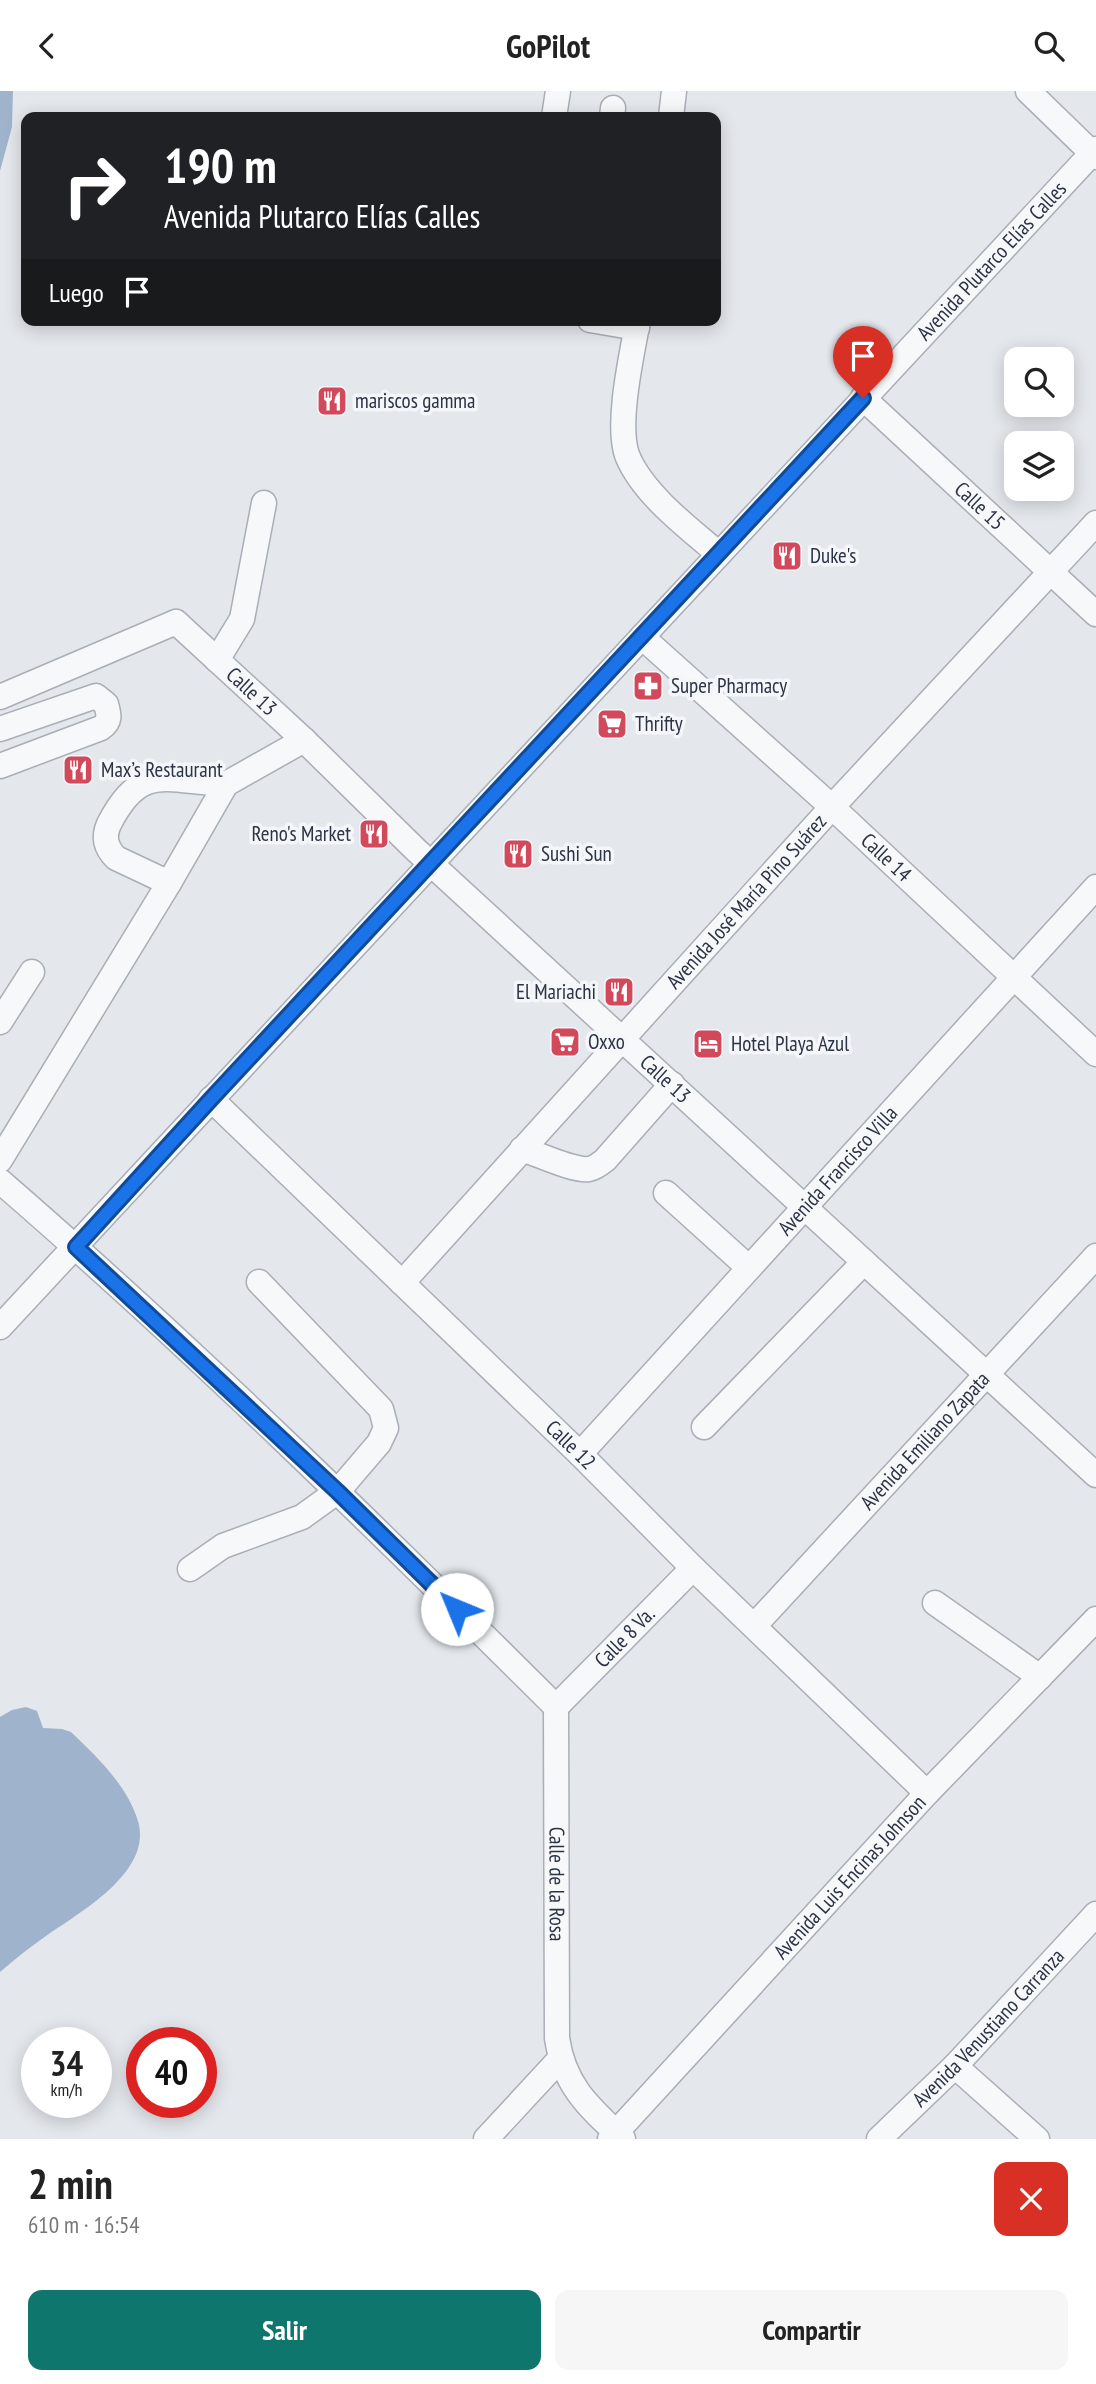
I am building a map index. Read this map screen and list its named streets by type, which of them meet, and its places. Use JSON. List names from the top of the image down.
{
  "streets": {
    "street": [
      "Avenida Plutarco Elías Calles",
      "Calle 15",
      "Calle 13",
      "Calle 14",
      "Avenida José María Pino Suárez",
      "Avenida Francisco Villa",
      "Avenida Emiliano Zapata",
      "Calle 12",
      "Calle 8 Va.",
      "Avenida Luis Encinas Johnson",
      "Calle de la Rosa",
      "Avenida Venustiano Carranza"
    ]
  },
  "crossings": [
    ["Avenida Plutarco Elías Calles", "Calle 15"],
    ["Avenida Plutarco Elías Calles", "Calle 13"],
    ["Avenida Plutarco Elías Calles", "Calle 14"],
    ["Avenida Plutarco Elías Calles", "Calle 12"],
    ["Calle 15", "Avenida José María Pino Suárez"],
    ["Calle 13", "Avenida José María Pino Suárez"],
    ["Calle 13", "Avenida Francisco Villa"],
    ["Calle 13", "Avenida Emiliano Zapata"],
    ["Calle 14", "Avenida José María Pino Suárez"],
    ["Calle 14", "Avenida Francisco Villa"],
    ["Avenida José María Pino Suárez", "Calle 12"],
    ["Avenida Francisco Villa", "Calle 12"],
    ["Avenida Emiliano Zapata", "Calle 12"],
    ["Calle 12", "Calle 8 Va."],
    ["Calle 12", "Avenida Luis Encinas Johnson"],
    ["Calle 8 Va.", "Calle de la Rosa"]
  ],
  "places": {
    "restaurant": [
      "mariscos gamma",
      "Duke's",
      "Max’s Restaurant",
      "Reno's Market",
      "Sushi Sun",
      "El Mariachi"
    ],
    "pharmacy": ["Super Pharmacy"],
    "supermarket": ["Thrifty", "Oxxo"],
    "hotel": ["Hotel Playa Azul"]
  },
  "page": {
    "header": "GoPilot",
    "turn": ["190 m", "Avenida Plutarco Elías Calles"],
    "then": "Luego",
    "speed": "34 km/h",
    "limit": "40",
    "heading": ["2 min", "610 m · 16:54"],
    "buttons": ["Salir", "Compartir"]
  }
}
